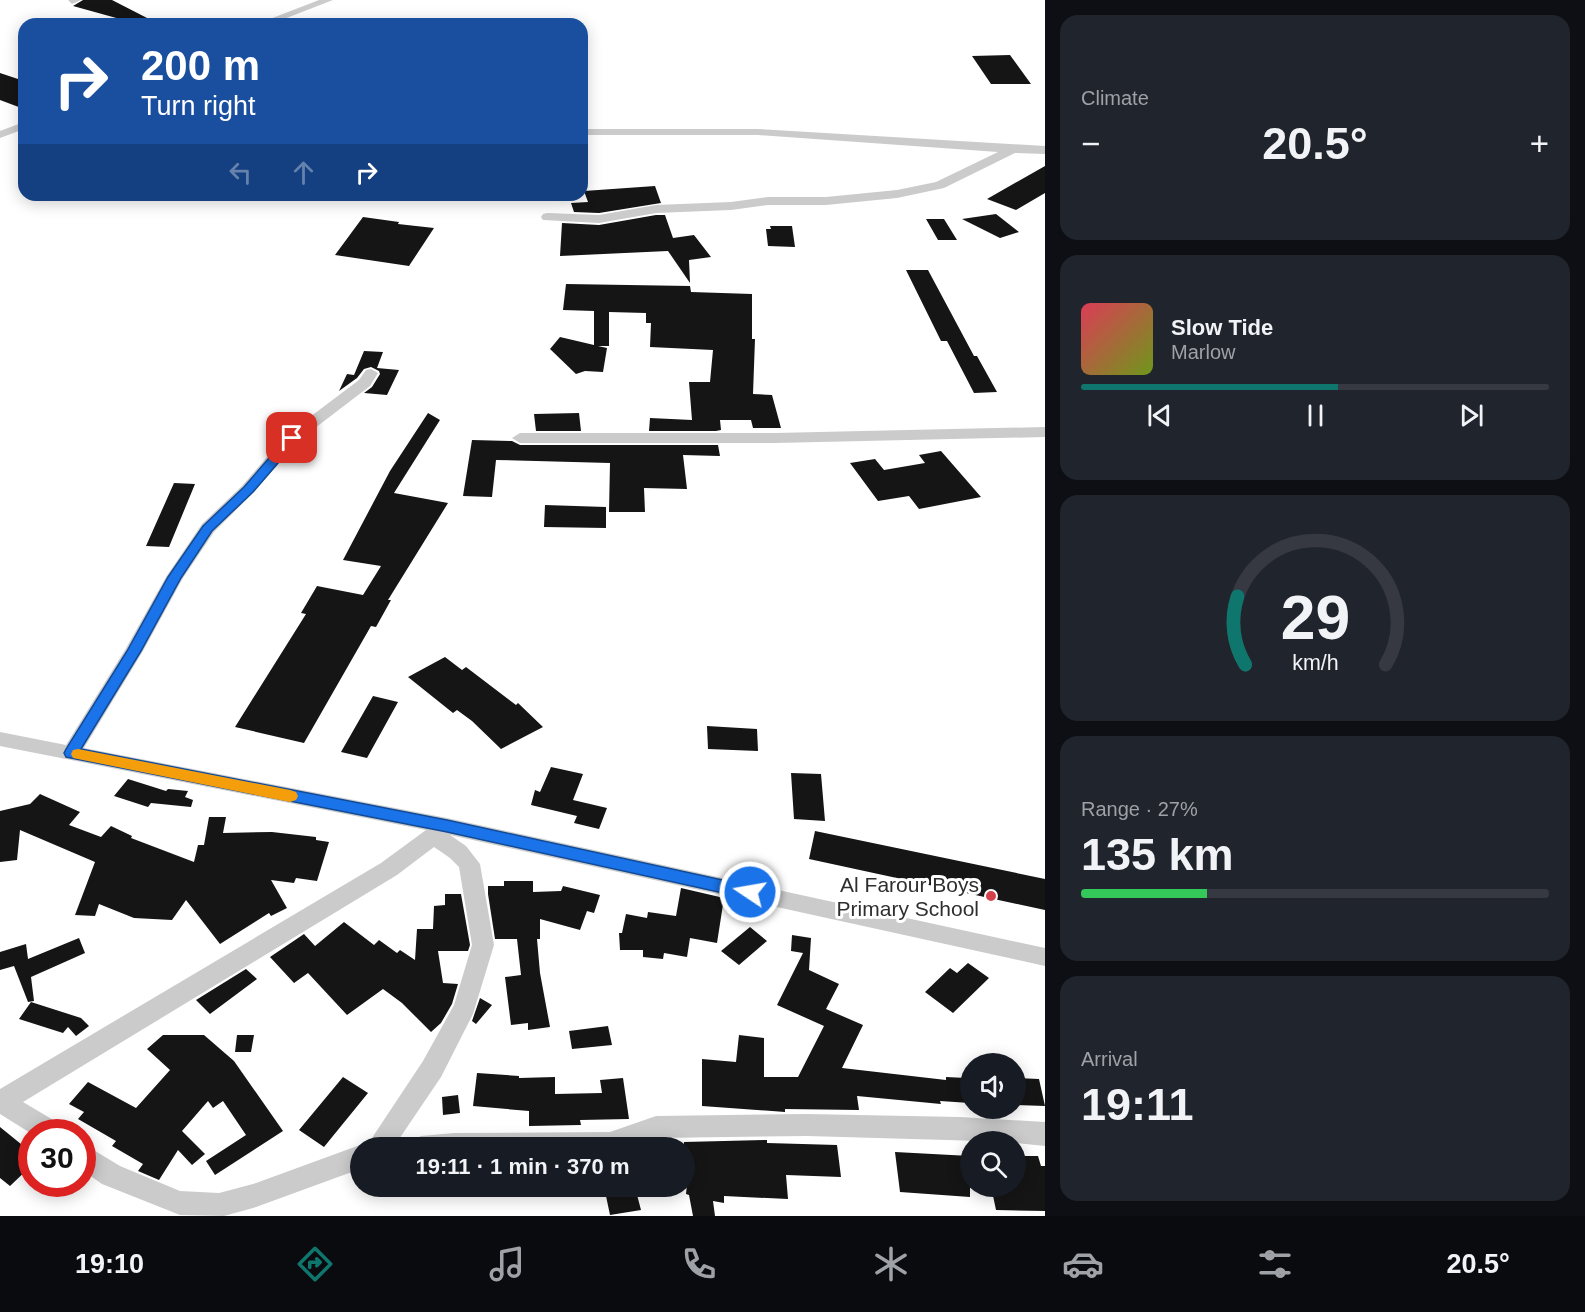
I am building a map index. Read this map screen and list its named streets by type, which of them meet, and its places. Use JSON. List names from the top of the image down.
{
  "places": ["Al Farour Boys Primary School"],
  "page": {
    "tile": [
      "Climate",
      ["Range · 27%", "135 km"],
      ["Arrival", "19:11"]
    ],
    "turn": ["200 m", "Turn right"],
    "heat": ["−", "20.5°", "+"],
    "song": ["Slow Tide", "Marlow"],
    "limit": "30",
    "trip": "19:11 · 1 min · 370 m",
    "tabs": ["19:10", "20.5°"],
    "gauge": ["29", "km/h"]
  }
}
